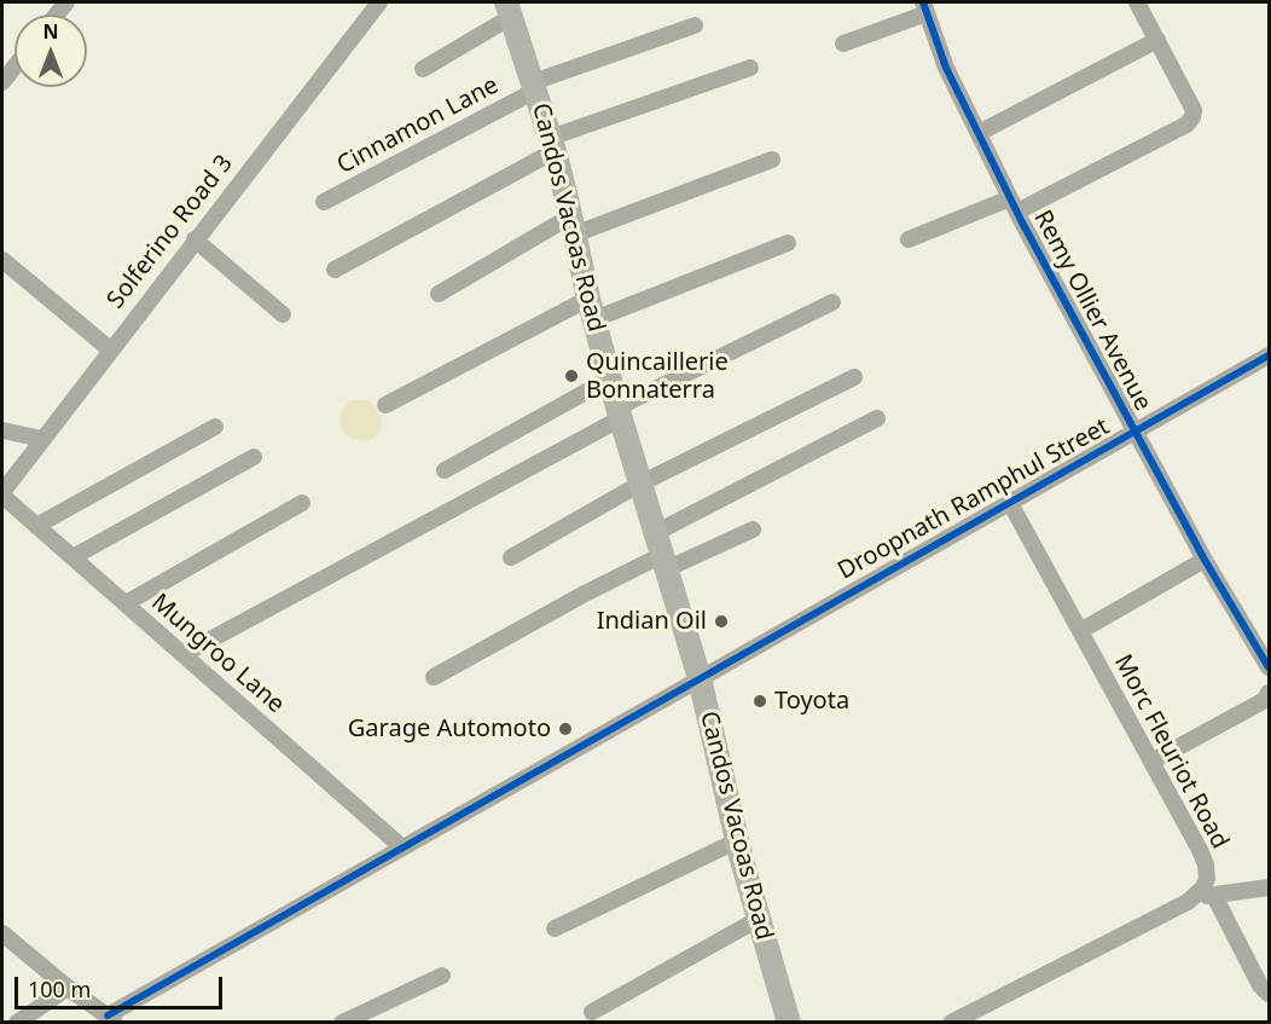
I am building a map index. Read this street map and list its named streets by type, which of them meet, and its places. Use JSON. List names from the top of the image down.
{
  "streets": {
    "main road": ["Candos Vacoas Road"],
    "street": [
      "Cinnamon Lane",
      "Solferino Road 3",
      "Remy Ollier Avenue",
      "Droopnath Ramphul Street",
      "Mungroo Lane",
      "Morc Fleuriot Road"
    ]
  },
  "crossings": [
    ["Cinnamon Lane", "Candos Vacoas Road"],
    ["Candos Vacoas Road", "Droopnath Ramphul Street"],
    ["Solferino Road 3", "Mungroo Lane"],
    ["Remy Ollier Avenue", "Droopnath Ramphul Street"],
    ["Droopnath Ramphul Street", "Mungroo Lane"],
    ["Droopnath Ramphul Street", "Morc Fleuriot Road"]
  ],
  "places": [
    "Quincaillerie Bonnaterra",
    "Indian Oil",
    "Toyota",
    "Garage Automoto"
  ],
  "scale_bar": "100 m",
  "north": "top"
}
